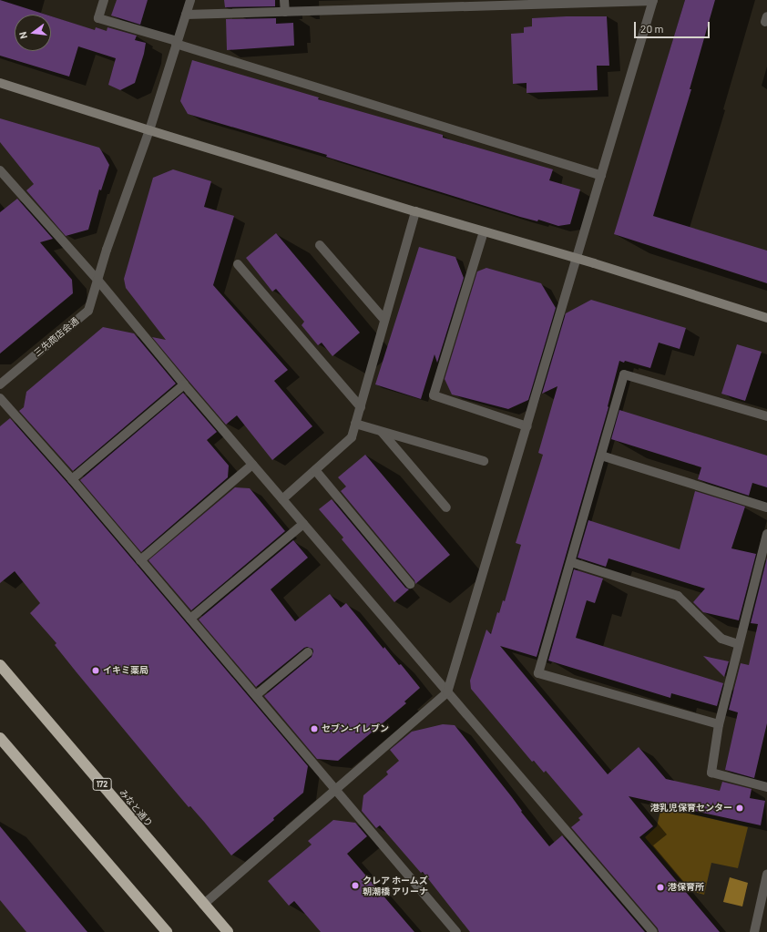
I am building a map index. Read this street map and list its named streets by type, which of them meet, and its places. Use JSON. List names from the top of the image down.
{
  "streets": {
    "highway": ["172", "みなと通り"],
    "street": ["三先商店会通"]
  },
  "places": [
    "イキミ薬局",
    "セブン-イレブン",
    "港乳児保育センター",
    "クレア ホームズ 朝潮橋 アリーナ",
    "港保育所"
  ],
  "scale_bar": "20 m",
  "north": "left"
}
